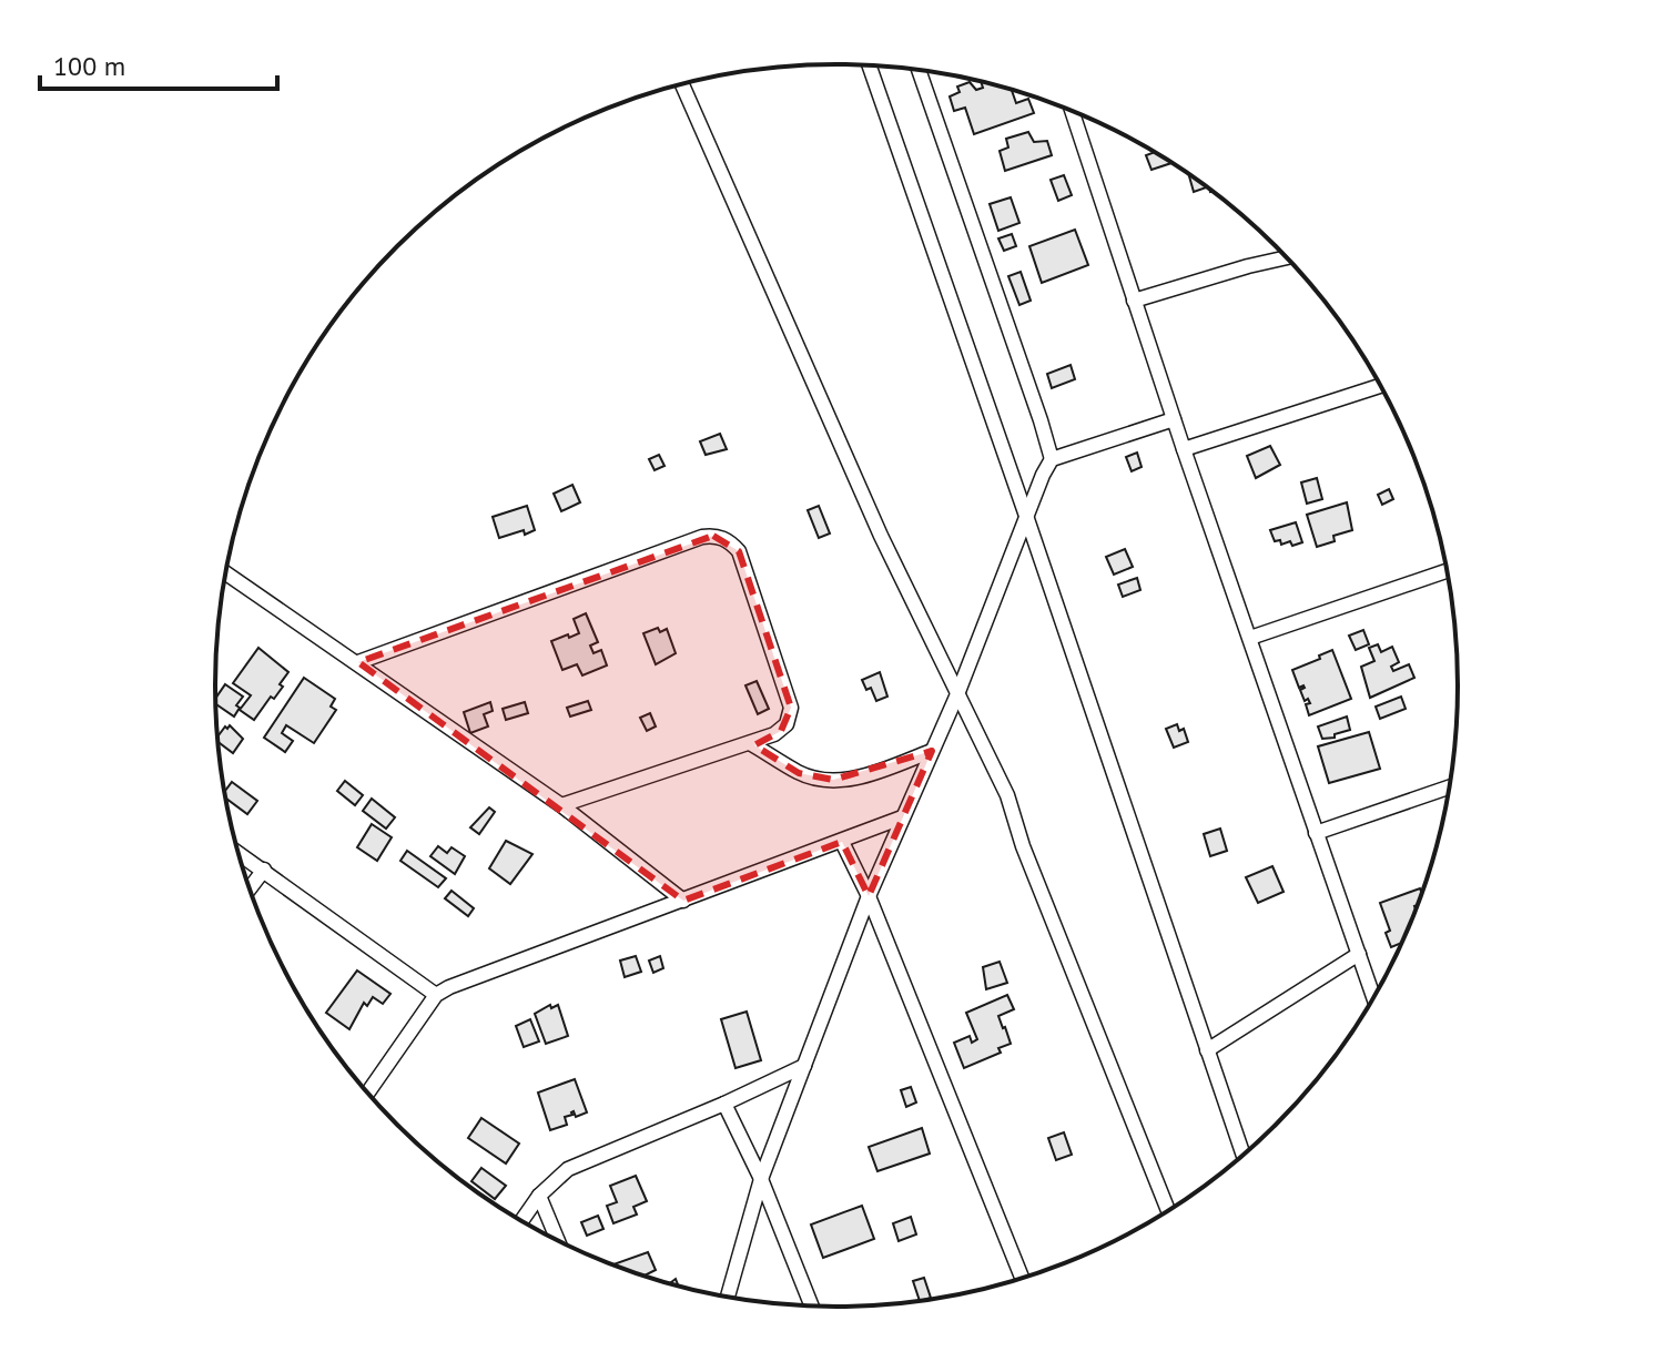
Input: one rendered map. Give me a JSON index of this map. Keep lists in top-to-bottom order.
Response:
{
  "scale_bar": "100 m"
}
